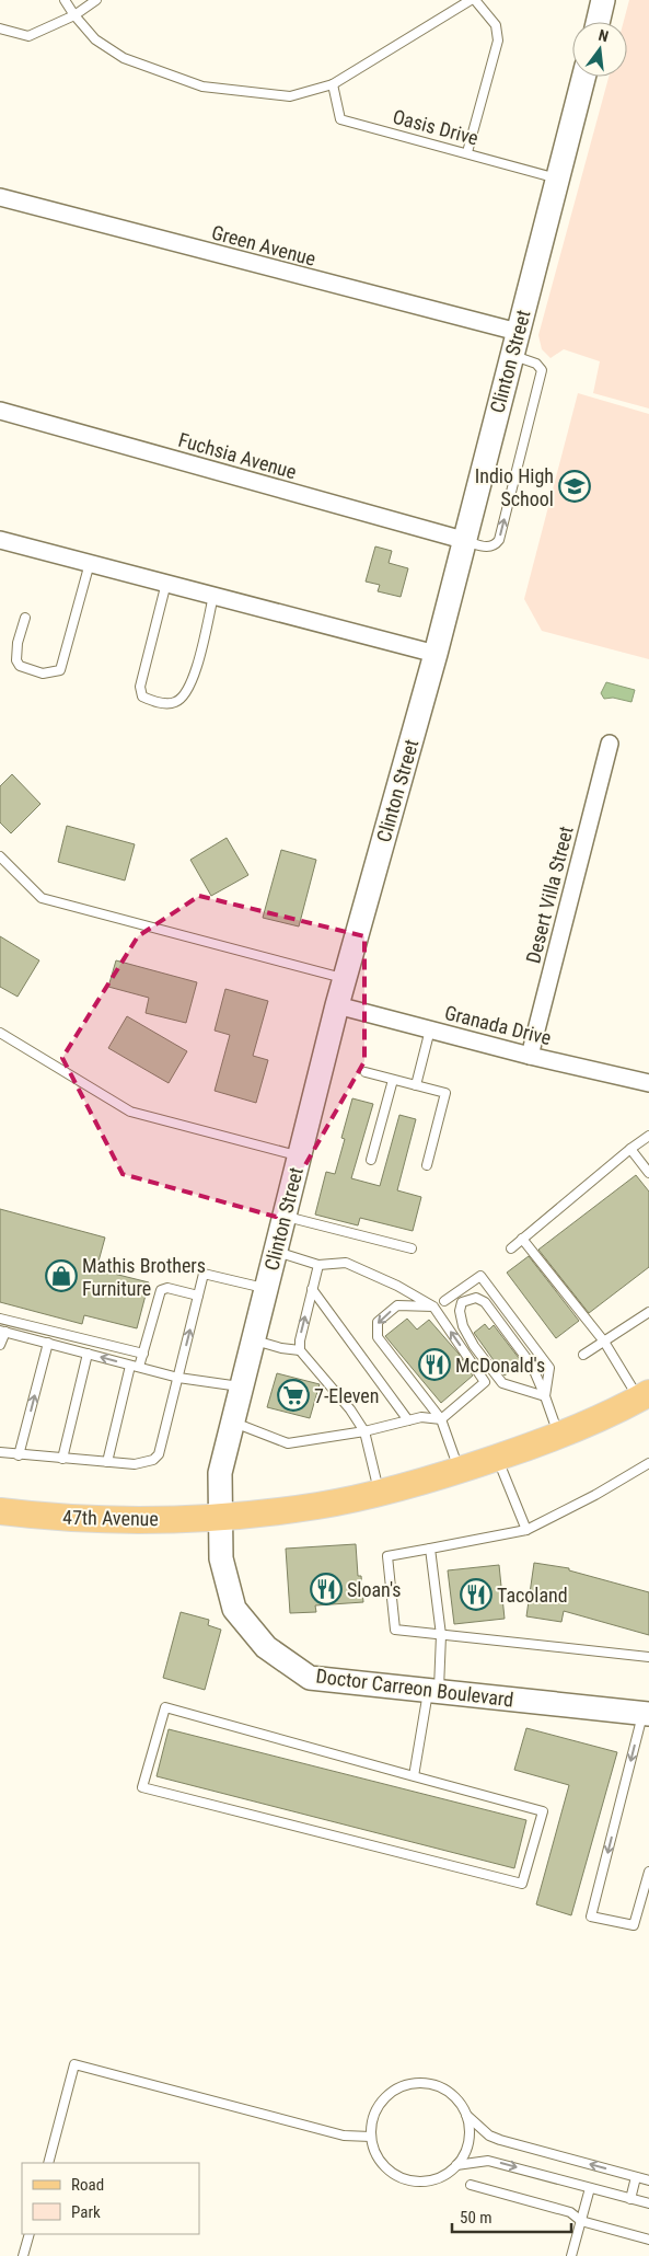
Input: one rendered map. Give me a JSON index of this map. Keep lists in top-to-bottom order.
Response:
{
  "streets": {
    "main road": ["47th Avenue"],
    "street": [
      "Green Avenue",
      "Clinton Street",
      "Fuchsia Avenue",
      "Desert Villa Street",
      "Granada Drive",
      "Doctor Carreon Boulevard"
    ],
    "lane": ["Oasis Drive"]
  },
  "crossings": [
    ["Oasis Drive", "Clinton Street"],
    ["Green Avenue", "Clinton Street"],
    ["Clinton Street", "Fuchsia Avenue"],
    ["Clinton Street", "Granada Drive"],
    ["Clinton Street", "47th Avenue"],
    ["Clinton Street", "Doctor Carreon Boulevard"],
    ["Desert Villa Street", "Granada Drive"],
    ["47th Avenue", "Doctor Carreon Boulevard"]
  ],
  "places": {
    "school or university": ["Indio High School"],
    "shop": ["Mathis Brothers Furniture"],
    "restaurant": ["McDonald's", "Sloan's", "Tacoland"],
    "supermarket": ["7-Eleven"]
  },
  "legend": ["Road", "Park"],
  "scale_bar": "50 m",
  "north": "top"
}
